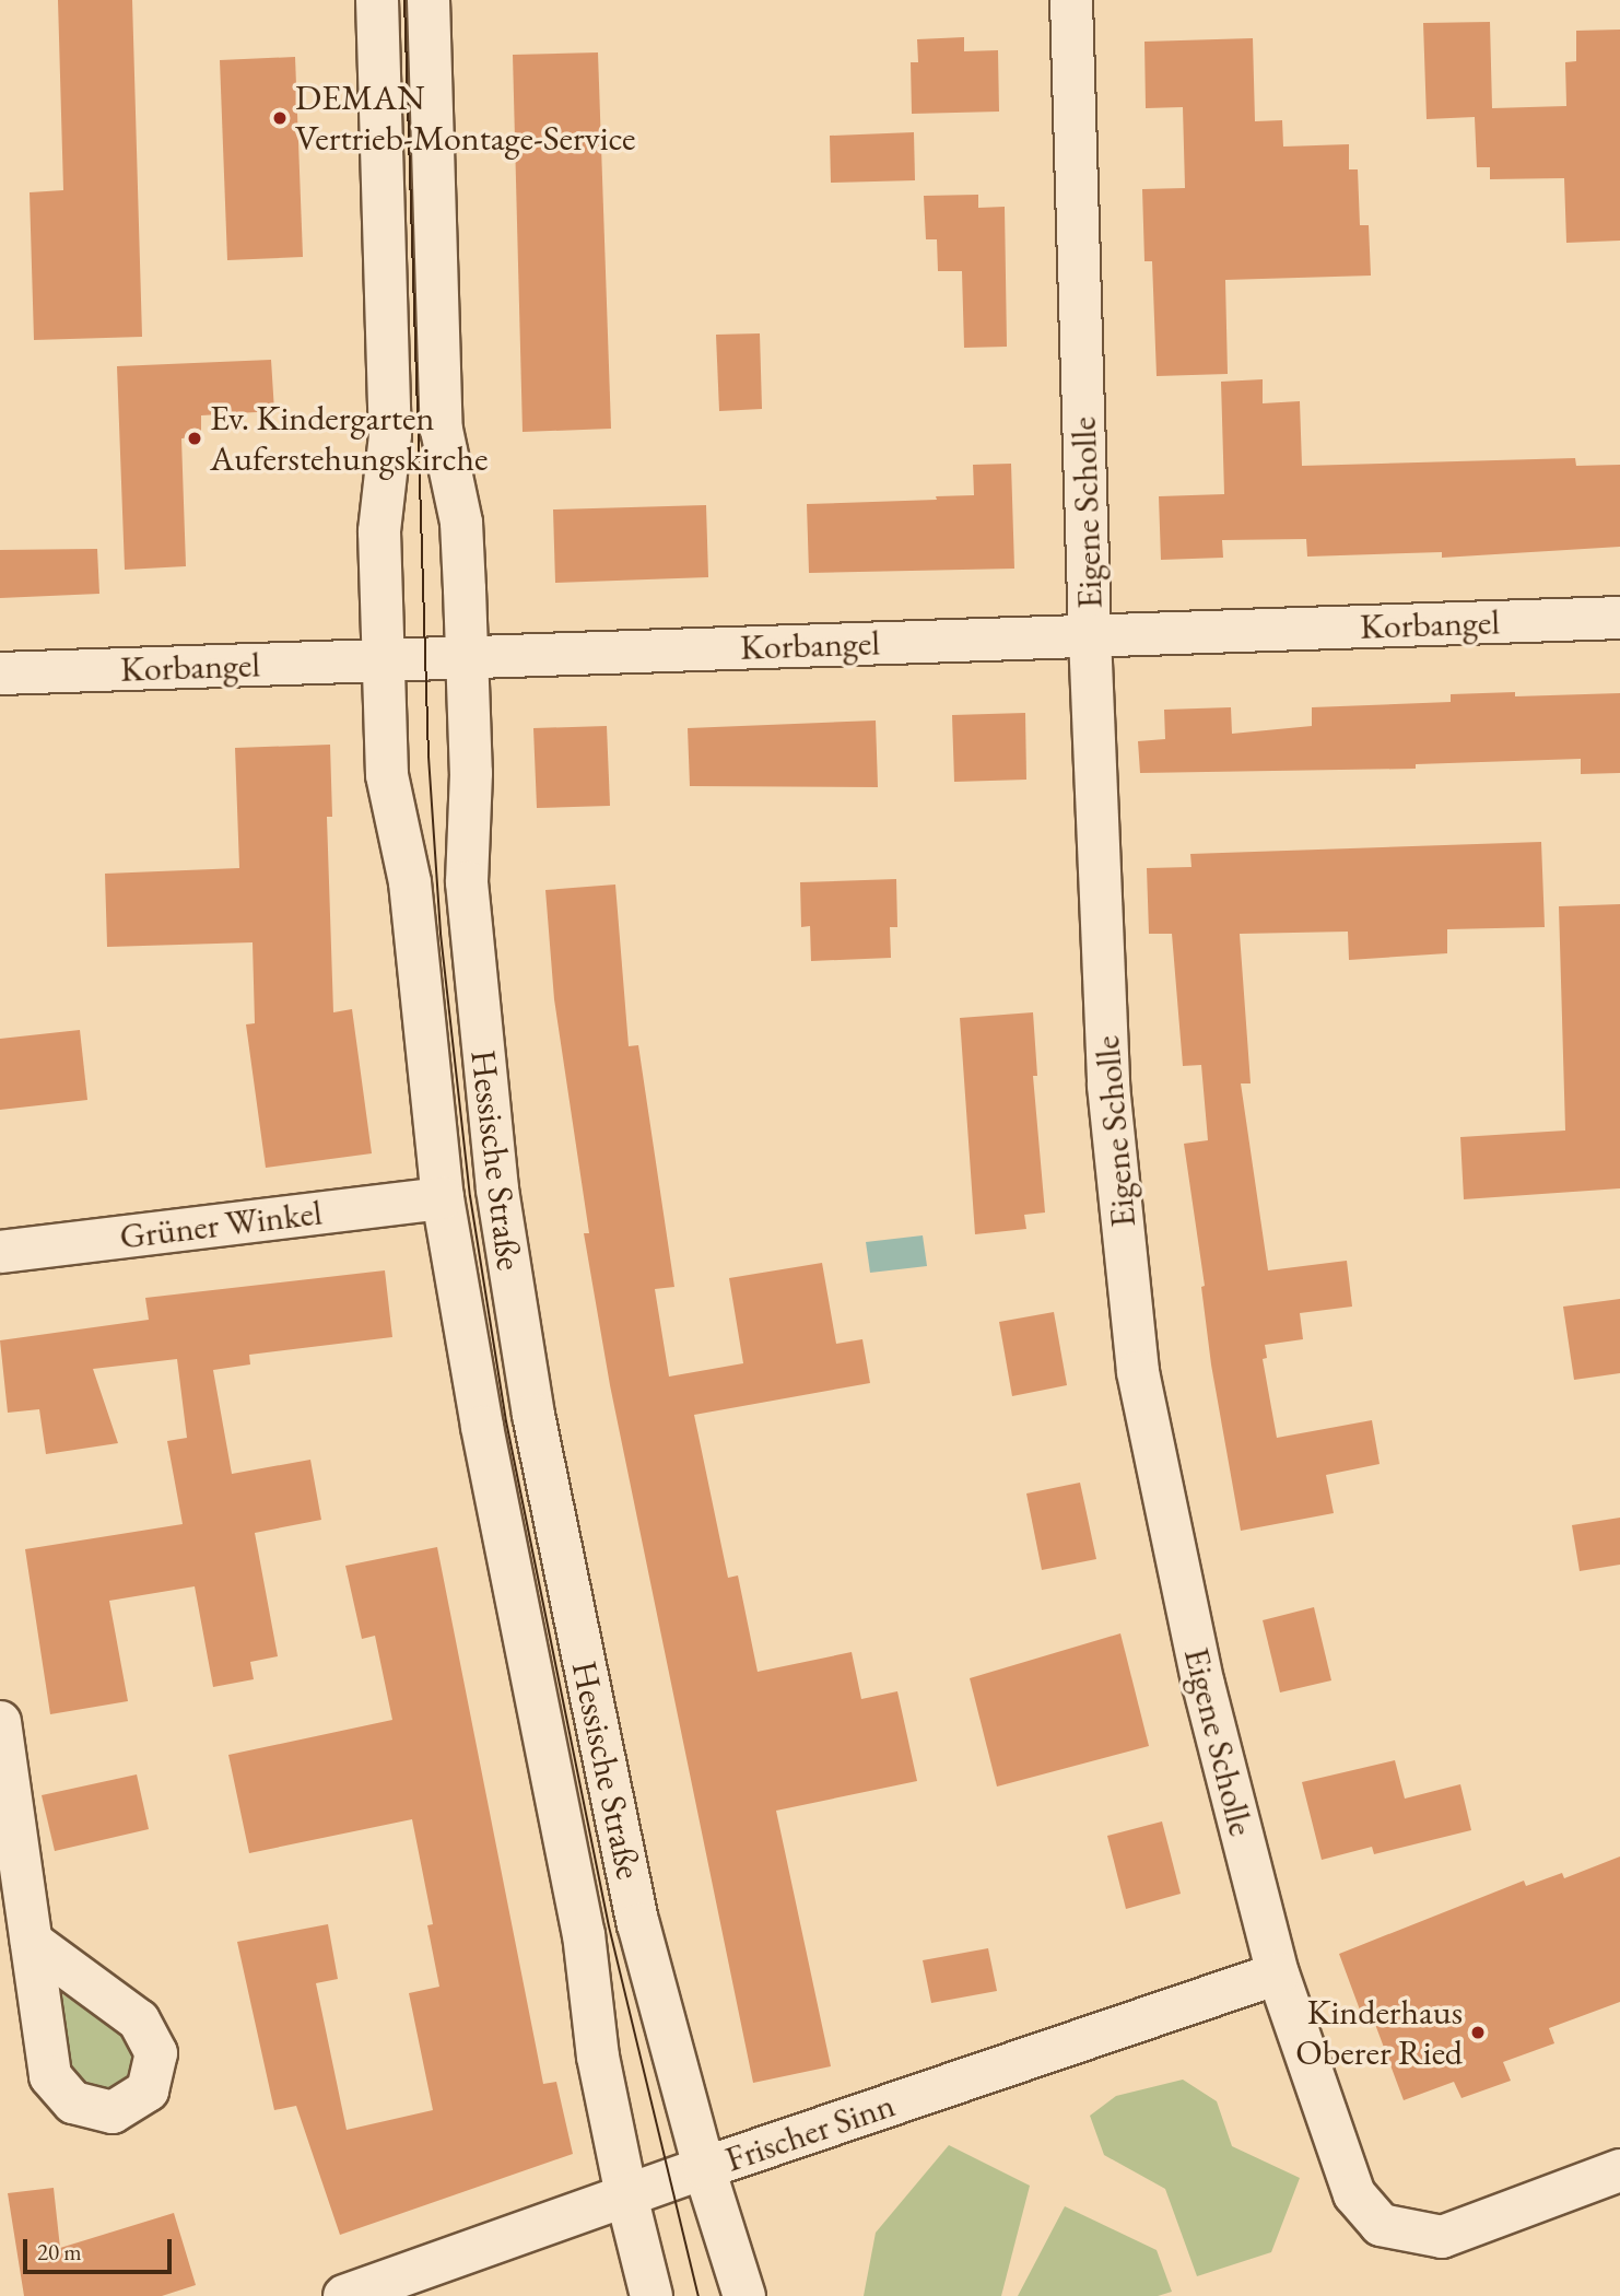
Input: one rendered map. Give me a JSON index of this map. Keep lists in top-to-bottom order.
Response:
{
  "streets": {
    "street": [
      "Eigene Scholle",
      "Korbangel",
      "Hessische Straße",
      "Grüner Winkel",
      "Frischer Sinn"
    ]
  },
  "crossings": [
    ["Eigene Scholle", "Korbangel"],
    ["Eigene Scholle", "Frischer Sinn"],
    ["Korbangel", "Hessische Straße"],
    ["Hessische Straße", "Grüner Winkel"],
    ["Hessische Straße", "Frischer Sinn"]
  ],
  "places": ["DEMAN Vertrieb-Montage-Service", "Ev. Kindergarten Auferstehungskirche", "Kinderhaus Oberer Ried"],
  "scale_bar": "20 m"
}
